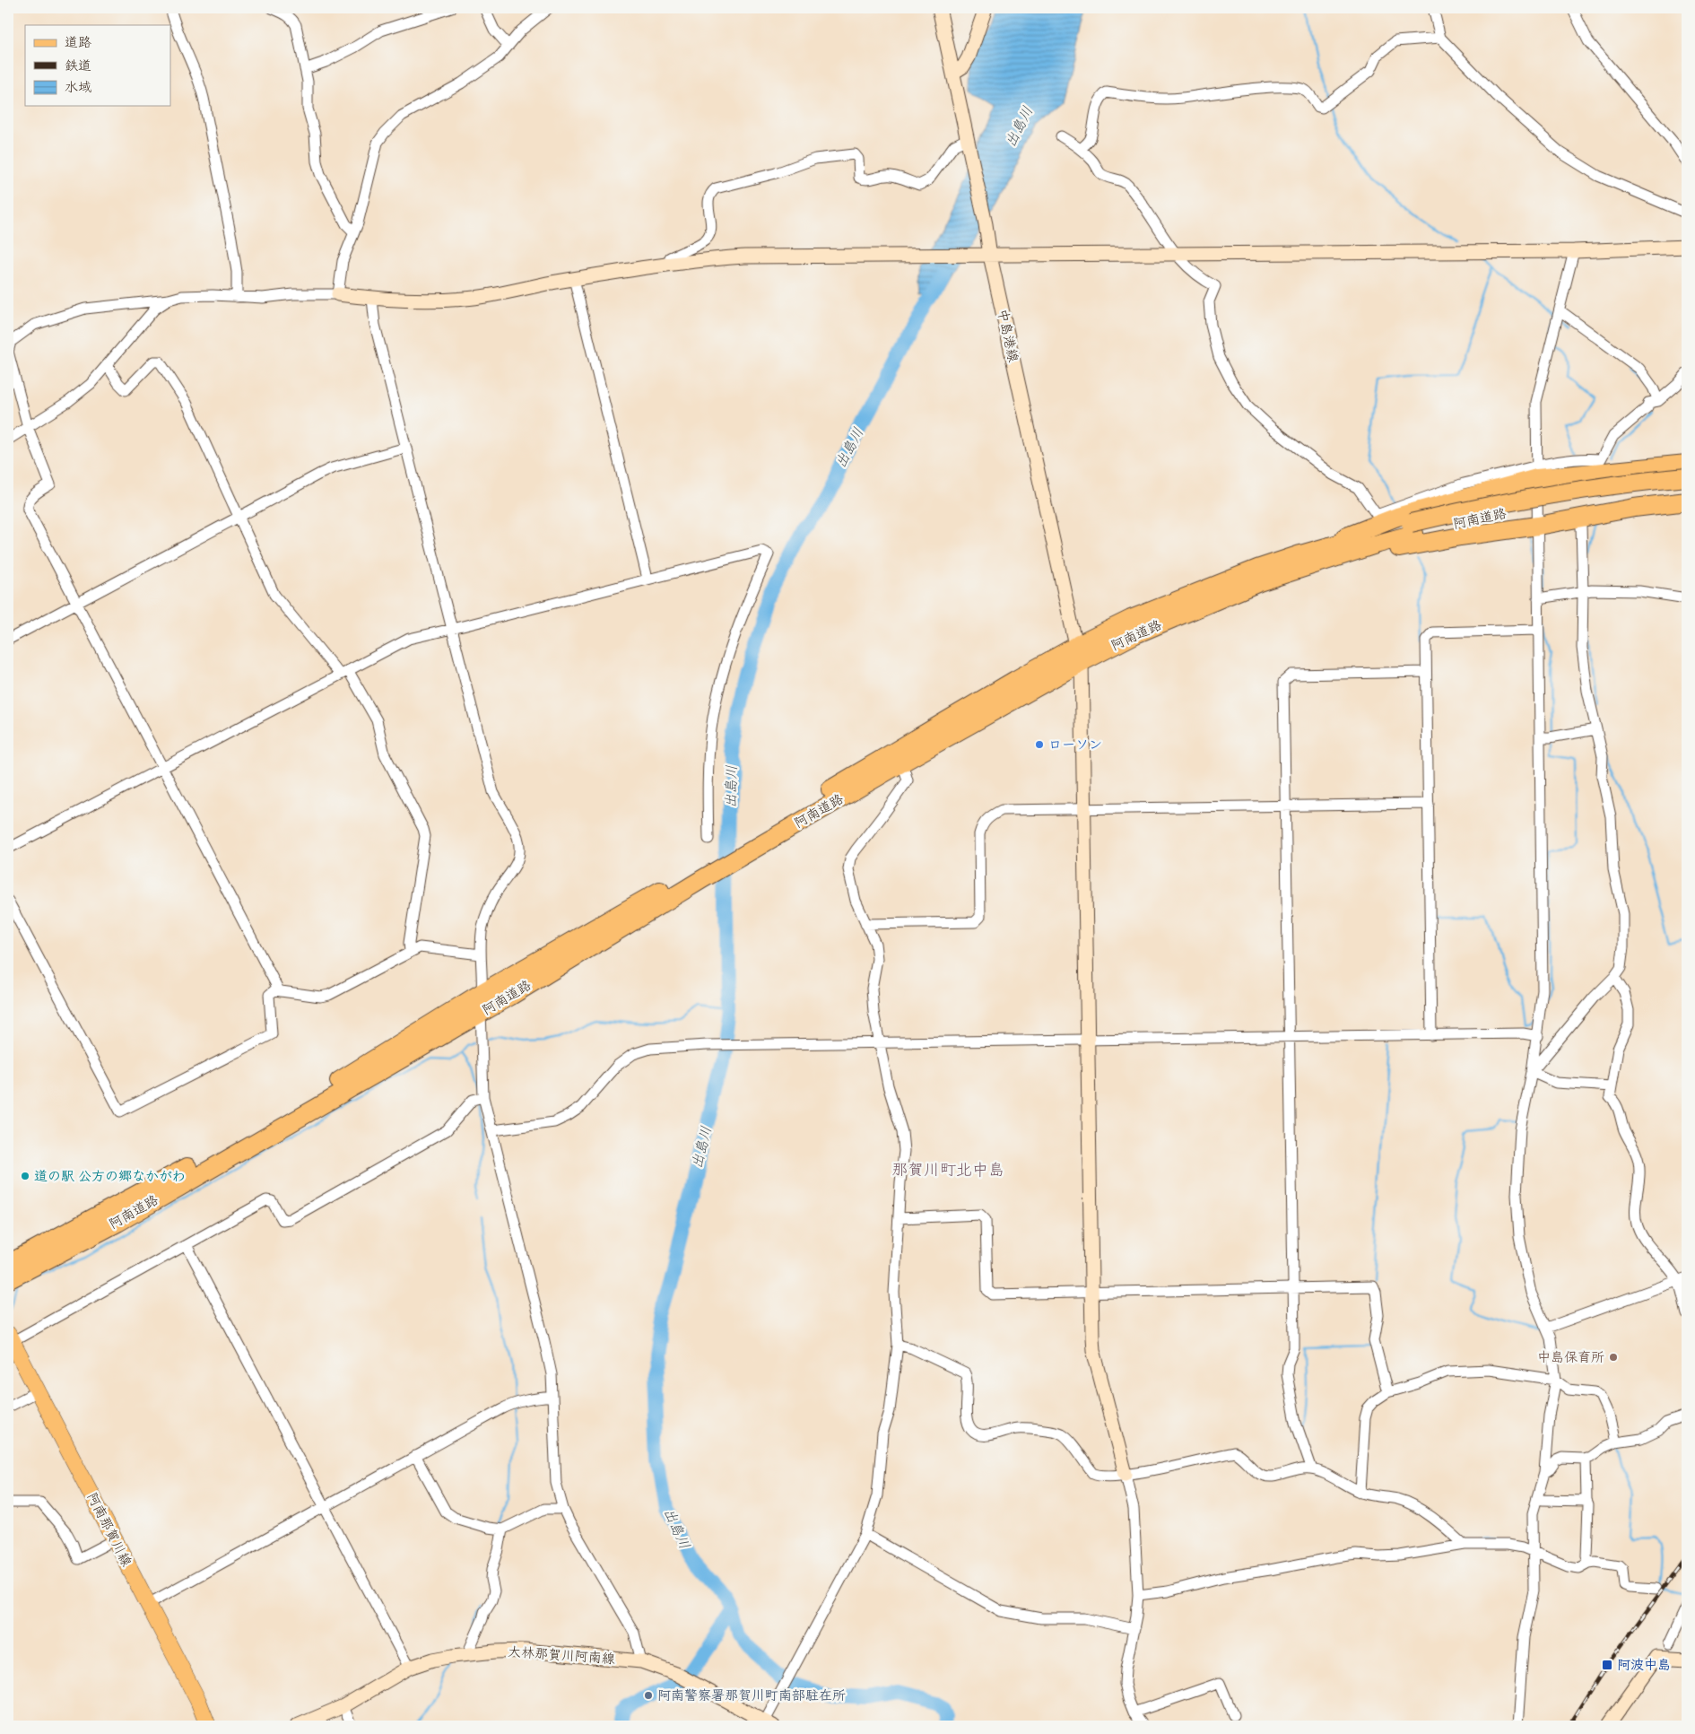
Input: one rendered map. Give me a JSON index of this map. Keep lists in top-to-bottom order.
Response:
{
  "streets": {
    "highway": ["阿南道路"],
    "main road": ["阿南那賀川線"],
    "street": ["中島港線", "大林那賀川阿南線"]
  },
  "crossings": [
    ["中島港線", "阿南道路"]
  ],
  "districts": ["那賀川町北中島"],
  "water": ["出島川"],
  "places": {
    "other": [
      "ローソン",
      "道の駅 公方の郷なかがわ",
      "中島保育所",
      "阿南警察署那賀川町南部駐在所"
    ],
    "transit": ["阿波中島"]
  },
  "legend": ["道路", "鉄道", "水域"]
}
